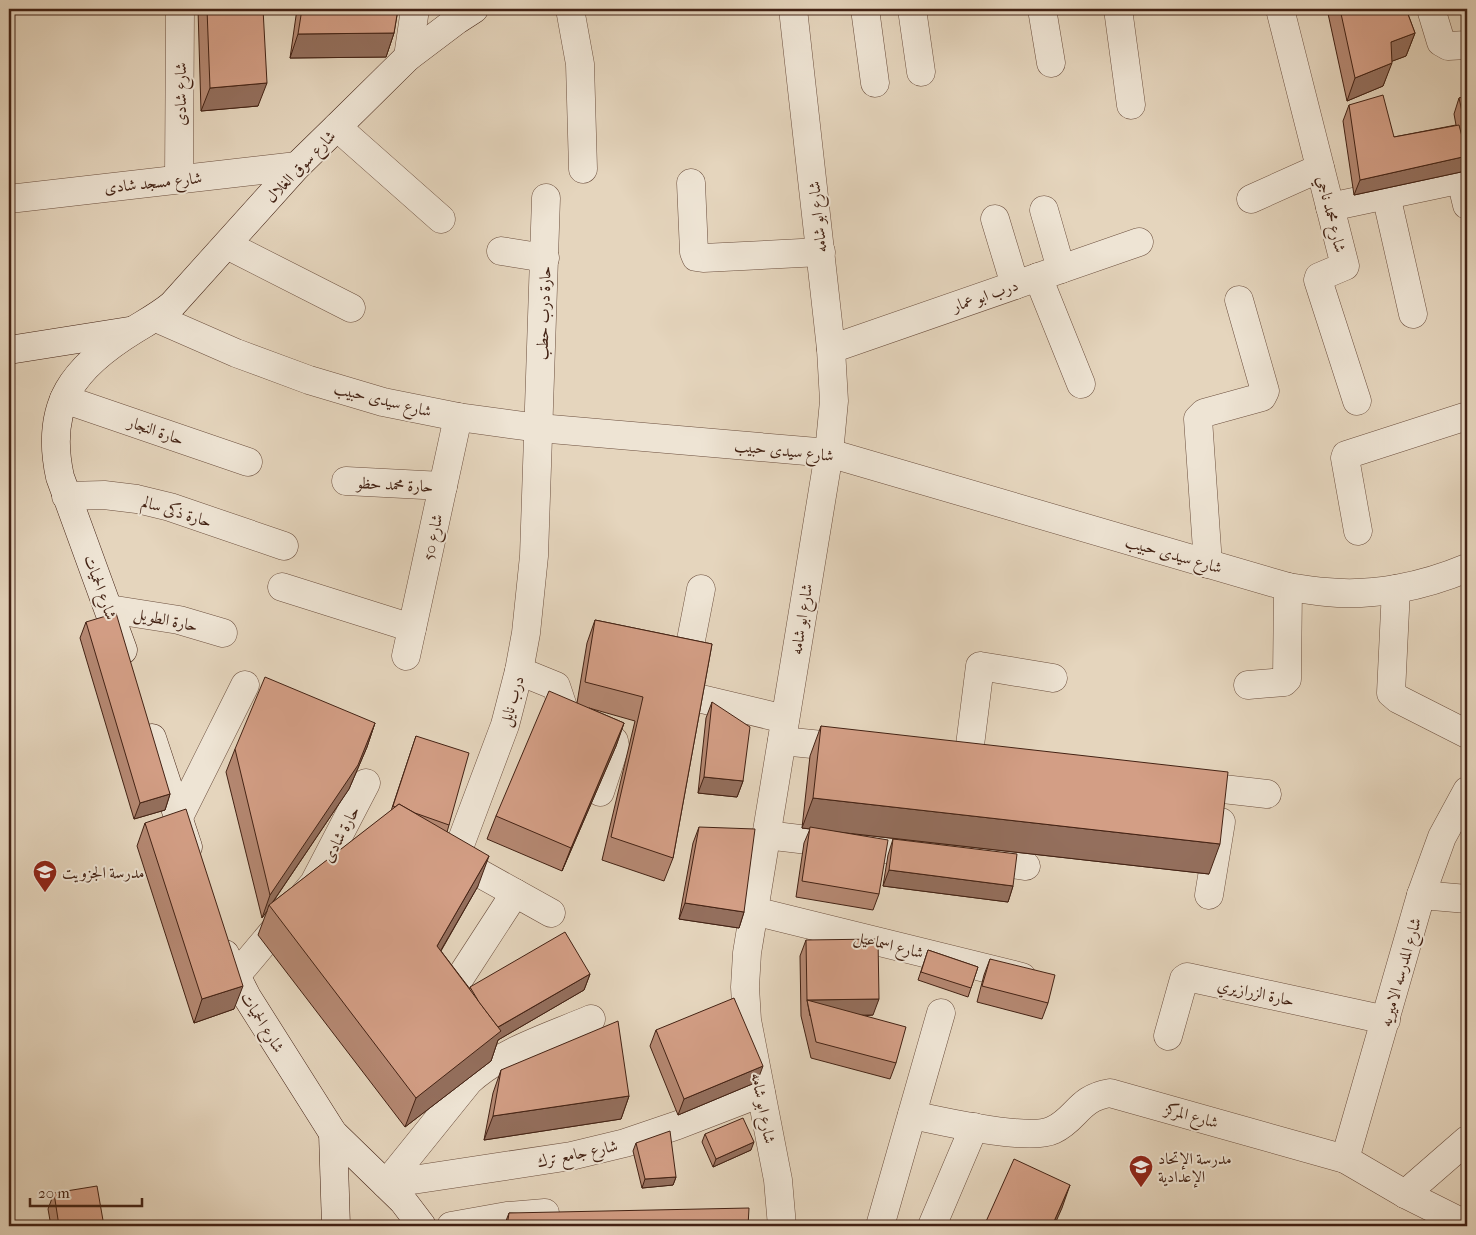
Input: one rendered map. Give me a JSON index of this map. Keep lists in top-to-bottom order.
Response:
{
  "streets": {
    "street": [
      "شارع شادى",
      "شارع سوق الغلال",
      "شارع مسجد شادى",
      "شارع محمد ناجي",
      "شارع ابو شامه",
      "درب ابو عمار",
      "حارة درب حطب",
      "شارع سيدى حبيب",
      "حارة النجار",
      "حارة محمد حظو",
      "حارة ذكى سالم",
      "شارع 50",
      "شارع الحميات",
      "حارة الطويل",
      "درب نايل",
      "حارة شادى",
      "شارع اسماعيل",
      "شارع المدرسه الاميريه",
      "حارة الزرازيري",
      "شارع المركز",
      "شارع جامع ترك"
    ]
  },
  "crossings": [
    ["شارع شادى", "شارع مسجد شادى"],
    ["شارع سوق الغلال", "شارع مسجد شادى"],
    ["شارع سوق الغلال", "شارع سيدى حبيب"],
    ["شارع سوق الغلال", "شارع الحميات"],
    ["شارع ابو شامه", "درب ابو عمار"],
    ["شارع ابو شامه", "شارع سيدى حبيب"],
    ["شارع ابو شامه", "شارع اسماعيل"],
    ["شارع ابو شامه", "شارع جامع ترك"],
    ["حارة درب حطب", "شارع سيدى حبيب"],
    ["حارة درب حطب", "درب نايل"],
    ["شارع سيدى حبيب", "شارع 50"],
    ["شارع سيدى حبيب", "شارع الحميات"],
    ["شارع سيدى حبيب", "درب نايل"],
    ["حارة النجار", "شارع الحميات"],
    ["حارة محمد حظو", "شارع 50"],
    ["حارة ذكى سالم", "شارع الحميات"],
    ["شارع الحميات", "حارة الطويل"],
    ["شارع الحميات", "حارة شادى"],
    ["شارع الحميات", "شارع جامع ترك"],
    ["شارع المدرسه الاميريه", "حارة الزرازيري"],
    ["شارع المدرسه الاميريه", "شارع المركز"]
  ],
  "places": {
    "school or university": ["مدرسة الجزويت", "مدرسة الإتحاد الإعدادية"]
  },
  "scale_bar": "20 m"
}
